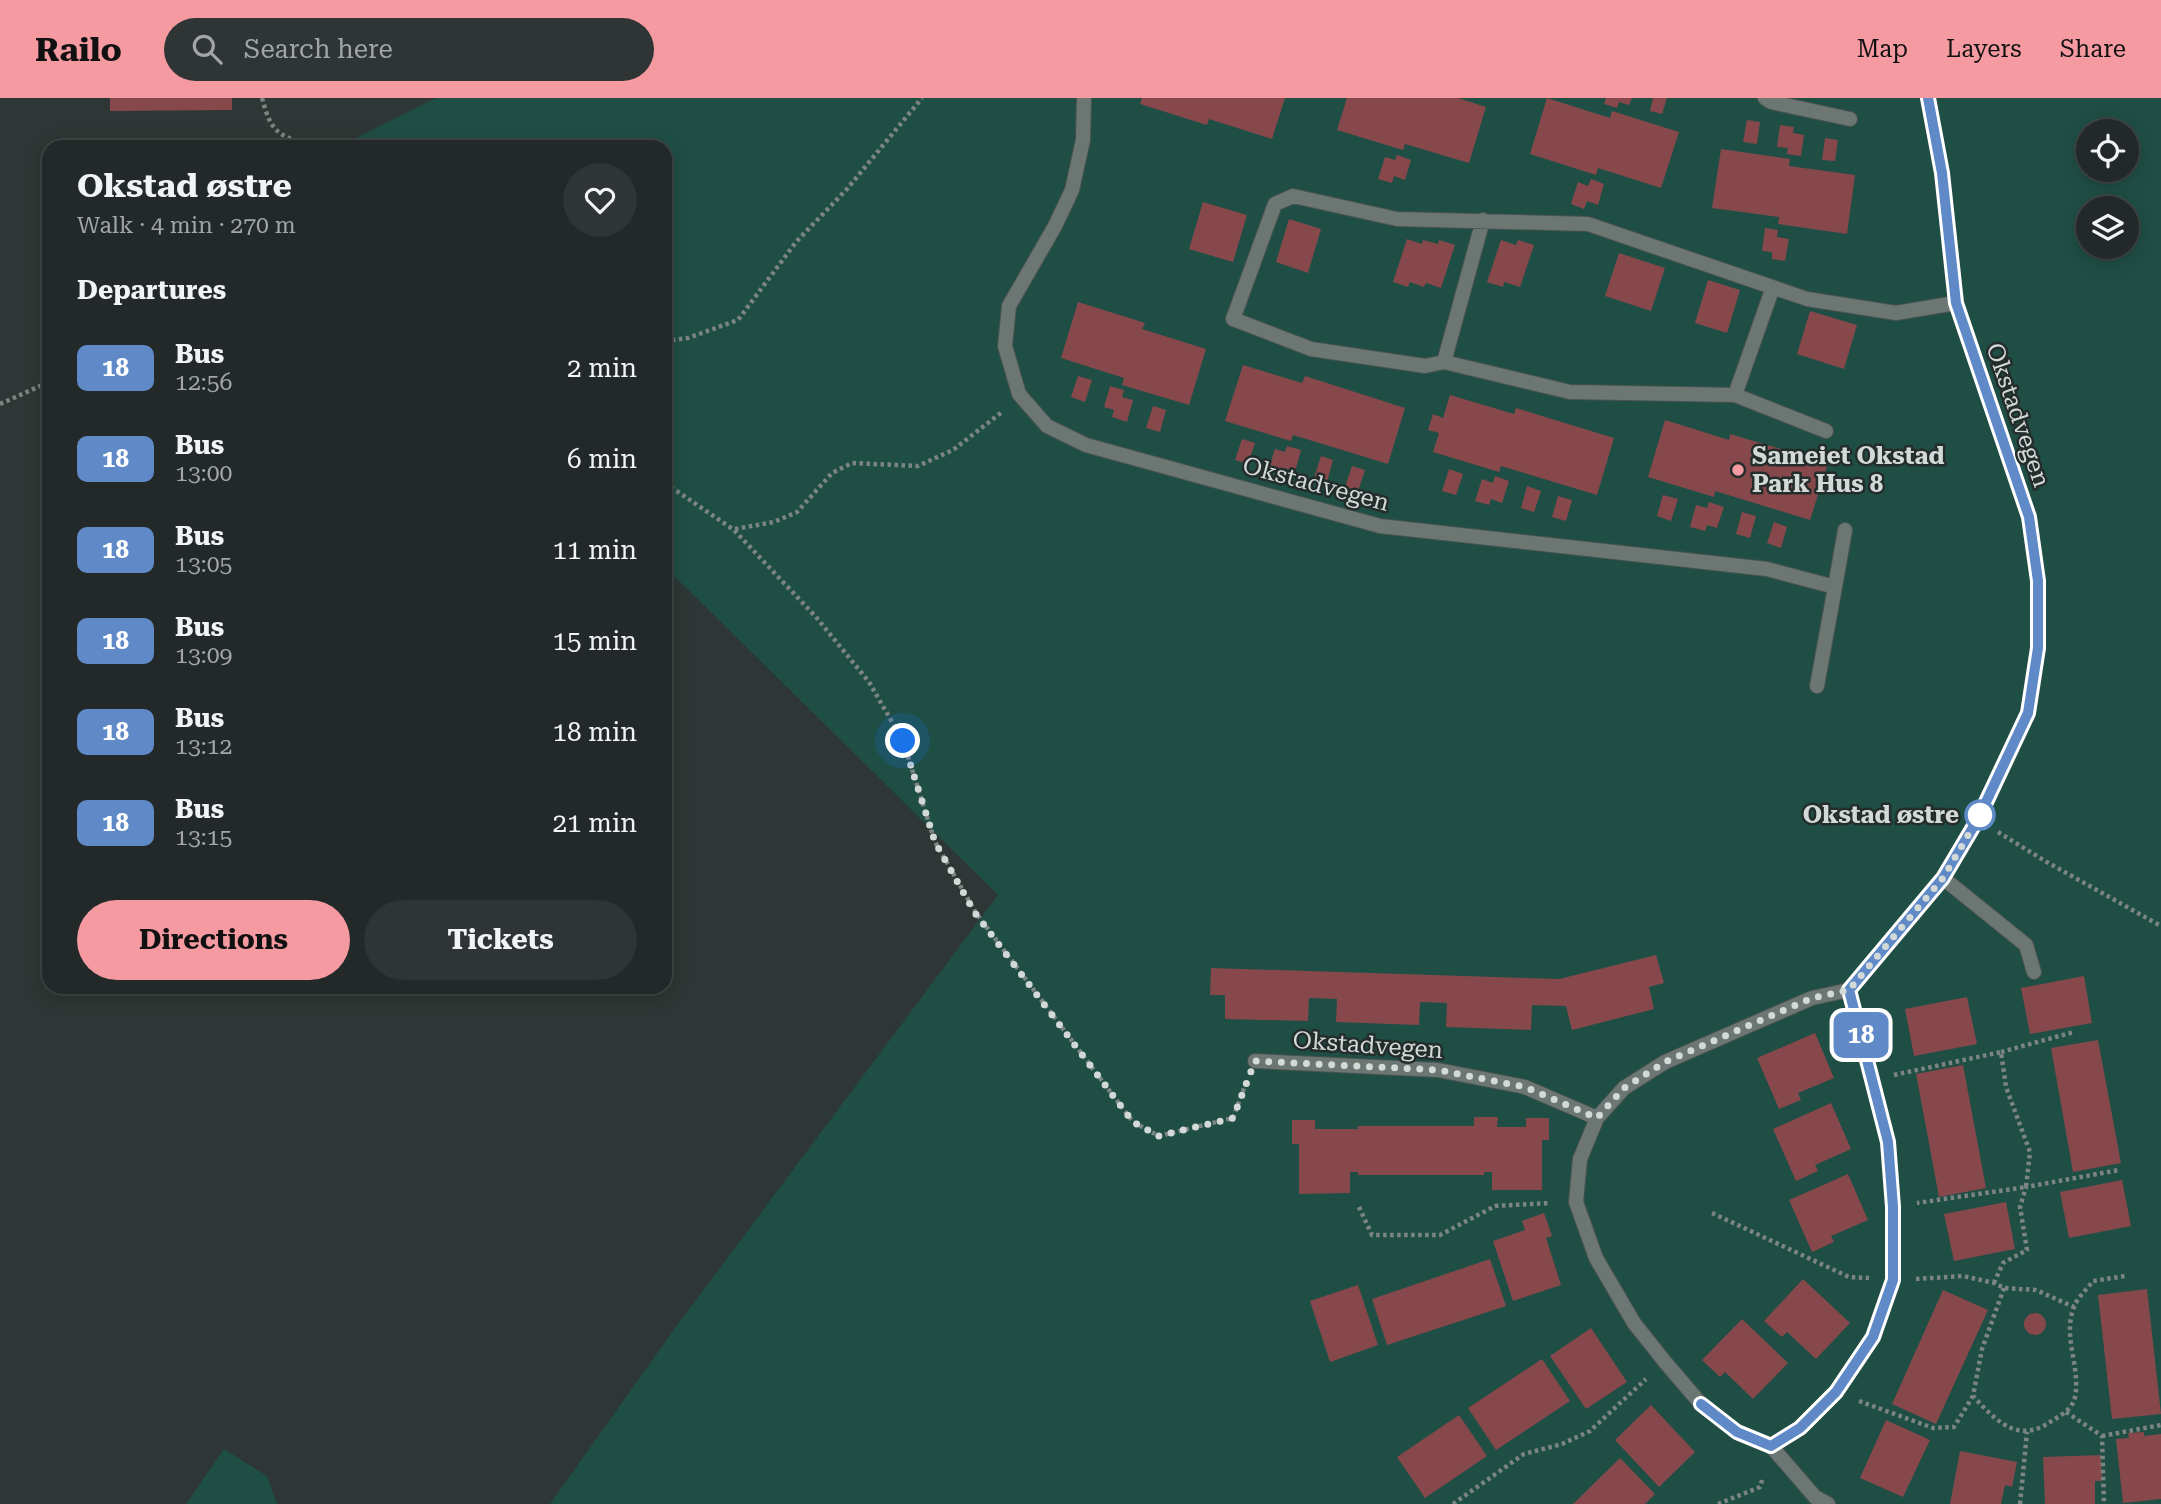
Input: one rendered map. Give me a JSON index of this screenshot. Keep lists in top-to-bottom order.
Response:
{
  "streets": {
    "street": ["Okstadvegen"]
  },
  "places": ["Sameiet Okstad Park Hus 8", "Okstad østre"],
  "lines": ["bus line 18"],
  "page": {
    "header": "Railo",
    "search": "Search here",
    "nav": ["Map", "Layers", "Share"],
    "on_map": "18",
    "heading": [
      ["Okstad østre", "Walk · 4 min · 270 m"],
      "Departures"
    ],
    "list": [
      {
        "mark": "18",
        "name": "Bus",
        "note": "12:56",
        "value": "2 min"
      },
      {
        "mark": "18",
        "name": "Bus",
        "note": "13:00",
        "value": "6 min"
      },
      {
        "mark": "18",
        "name": "Bus",
        "note": "13:05",
        "value": "11 min"
      },
      {
        "mark": "18",
        "name": "Bus",
        "note": "13:09",
        "value": "15 min"
      },
      {
        "mark": "18",
        "name": "Bus",
        "note": "13:12",
        "value": "18 min"
      },
      {
        "mark": "18",
        "name": "Bus",
        "note": "13:15",
        "value": "21 min"
      }
    ],
    "buttons": ["Directions", "Tickets"]
  }
}
